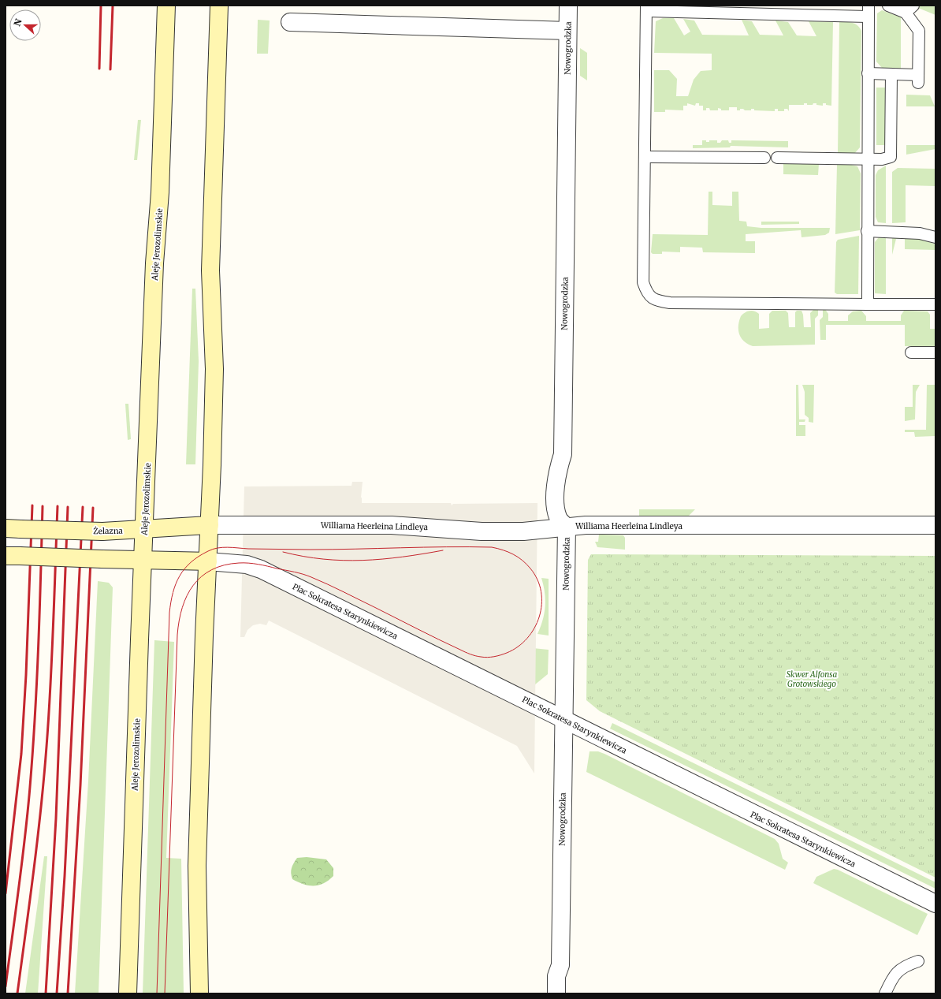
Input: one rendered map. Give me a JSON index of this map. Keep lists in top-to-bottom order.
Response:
{
  "streets": {
    "main road": ["Aleje Jerozolimskie", "Żelazna"],
    "street": ["Nowogrodzka", "Williama Heerleina Lindleya", "Plac Sokratesa Starynkiewicza"]
  },
  "crossings": [
    ["Nowogrodzka", "Williama Heerleina Lindleya"],
    ["Nowogrodzka", "Plac Sokratesa Starynkiewicza"],
    ["Aleje Jerozolimskie", "Żelazna"],
    ["Williama Heerleina Lindleya", "Żelazna"]
  ],
  "parks": ["Skwer Alfonsa Grotowskiego"],
  "north": "left"
}
